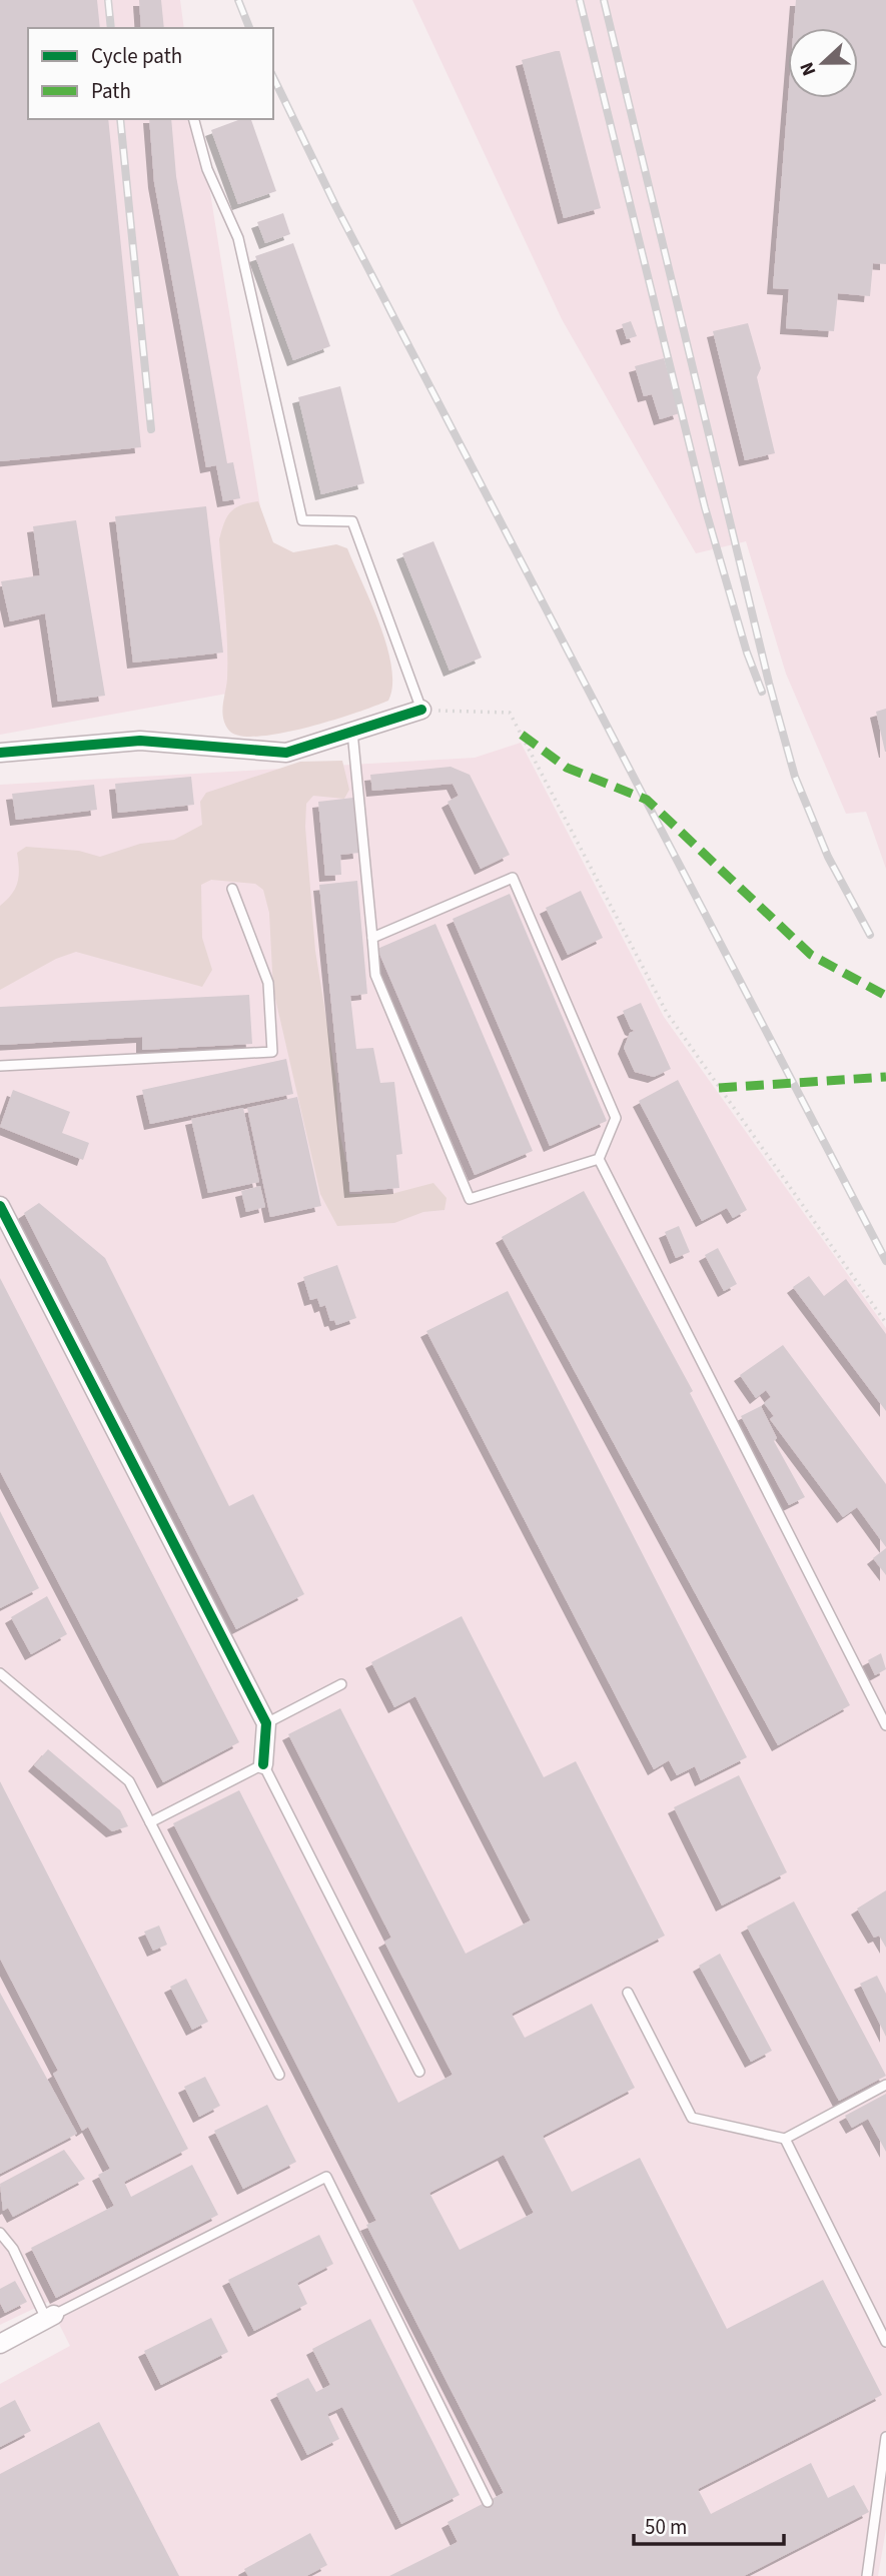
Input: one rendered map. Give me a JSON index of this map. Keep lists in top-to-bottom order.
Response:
{
  "legend": ["Cycle path", "Path"],
  "scale_bar": "50 m",
  "north": "left"
}
